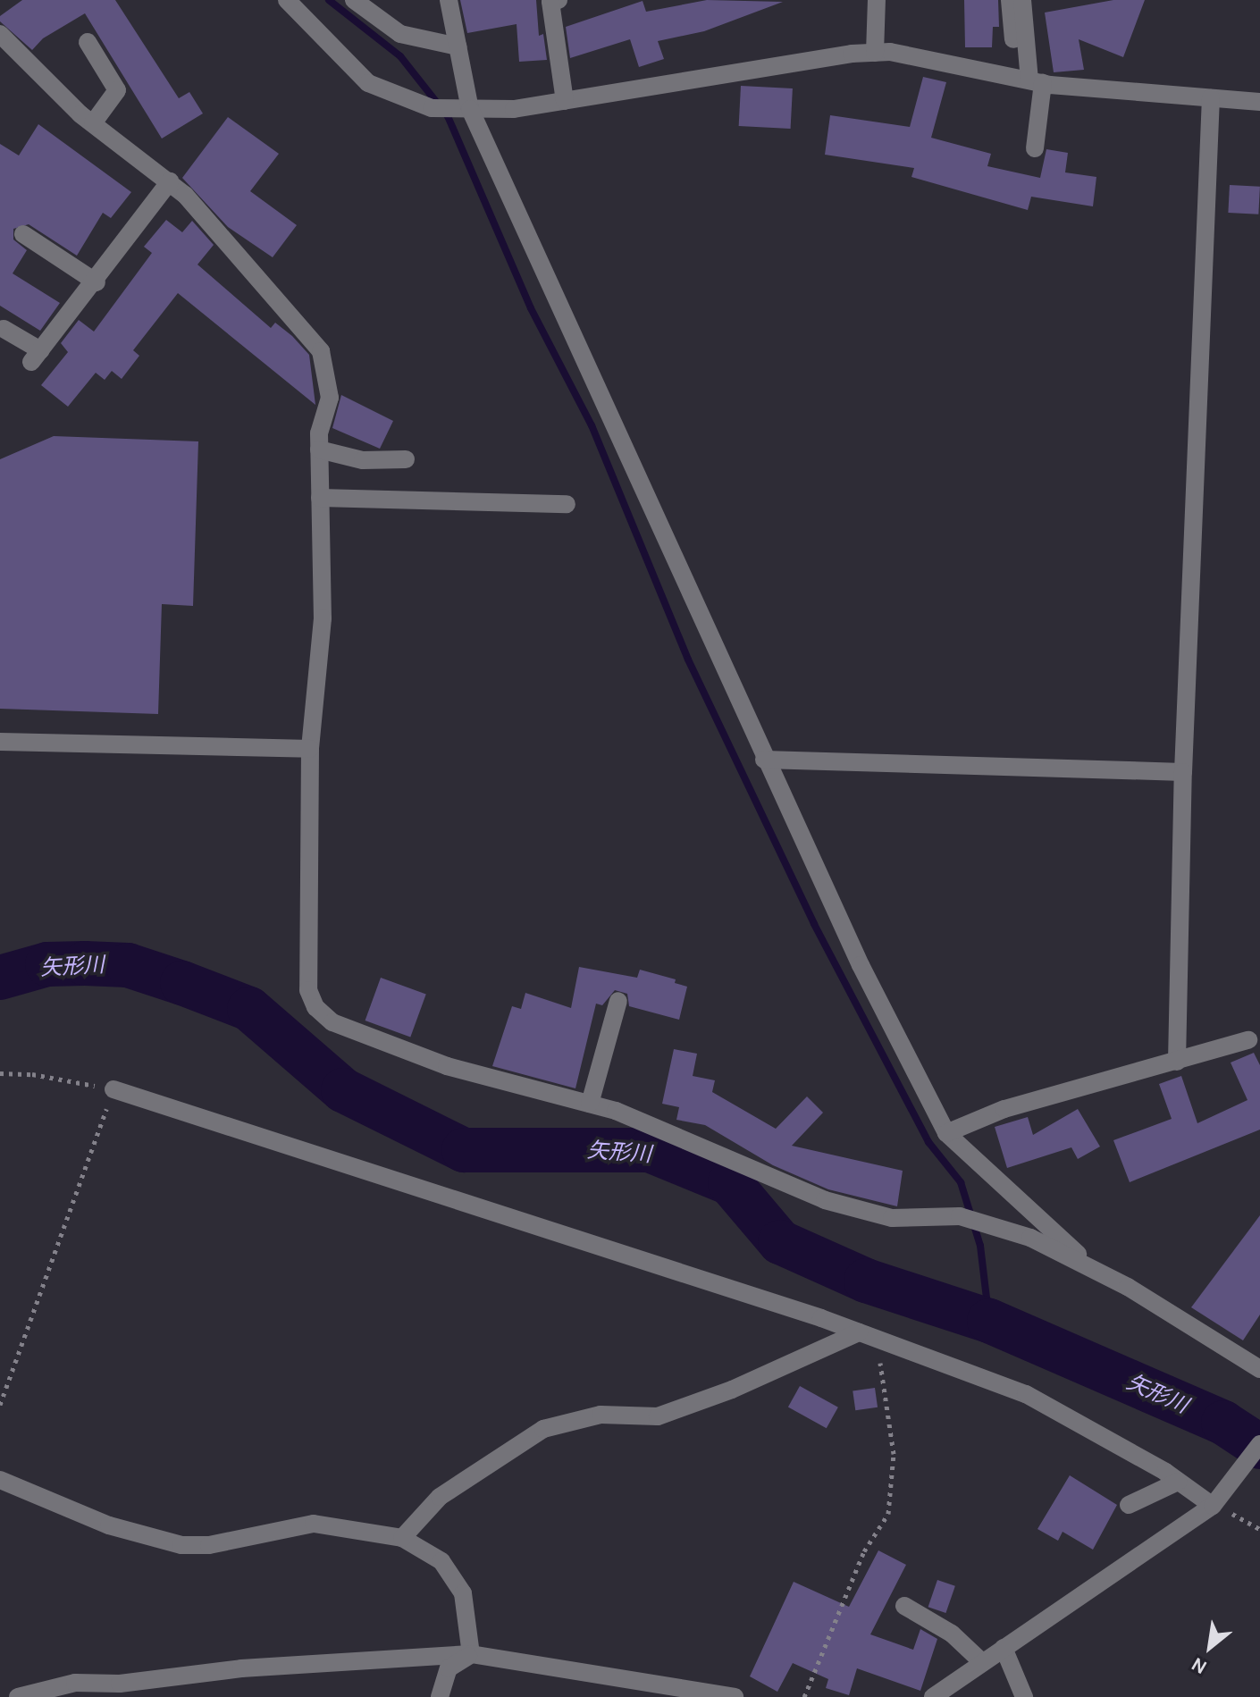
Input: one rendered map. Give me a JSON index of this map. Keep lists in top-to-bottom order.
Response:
{
  "water": ["矢形川"],
  "north": "bottom left"
}
